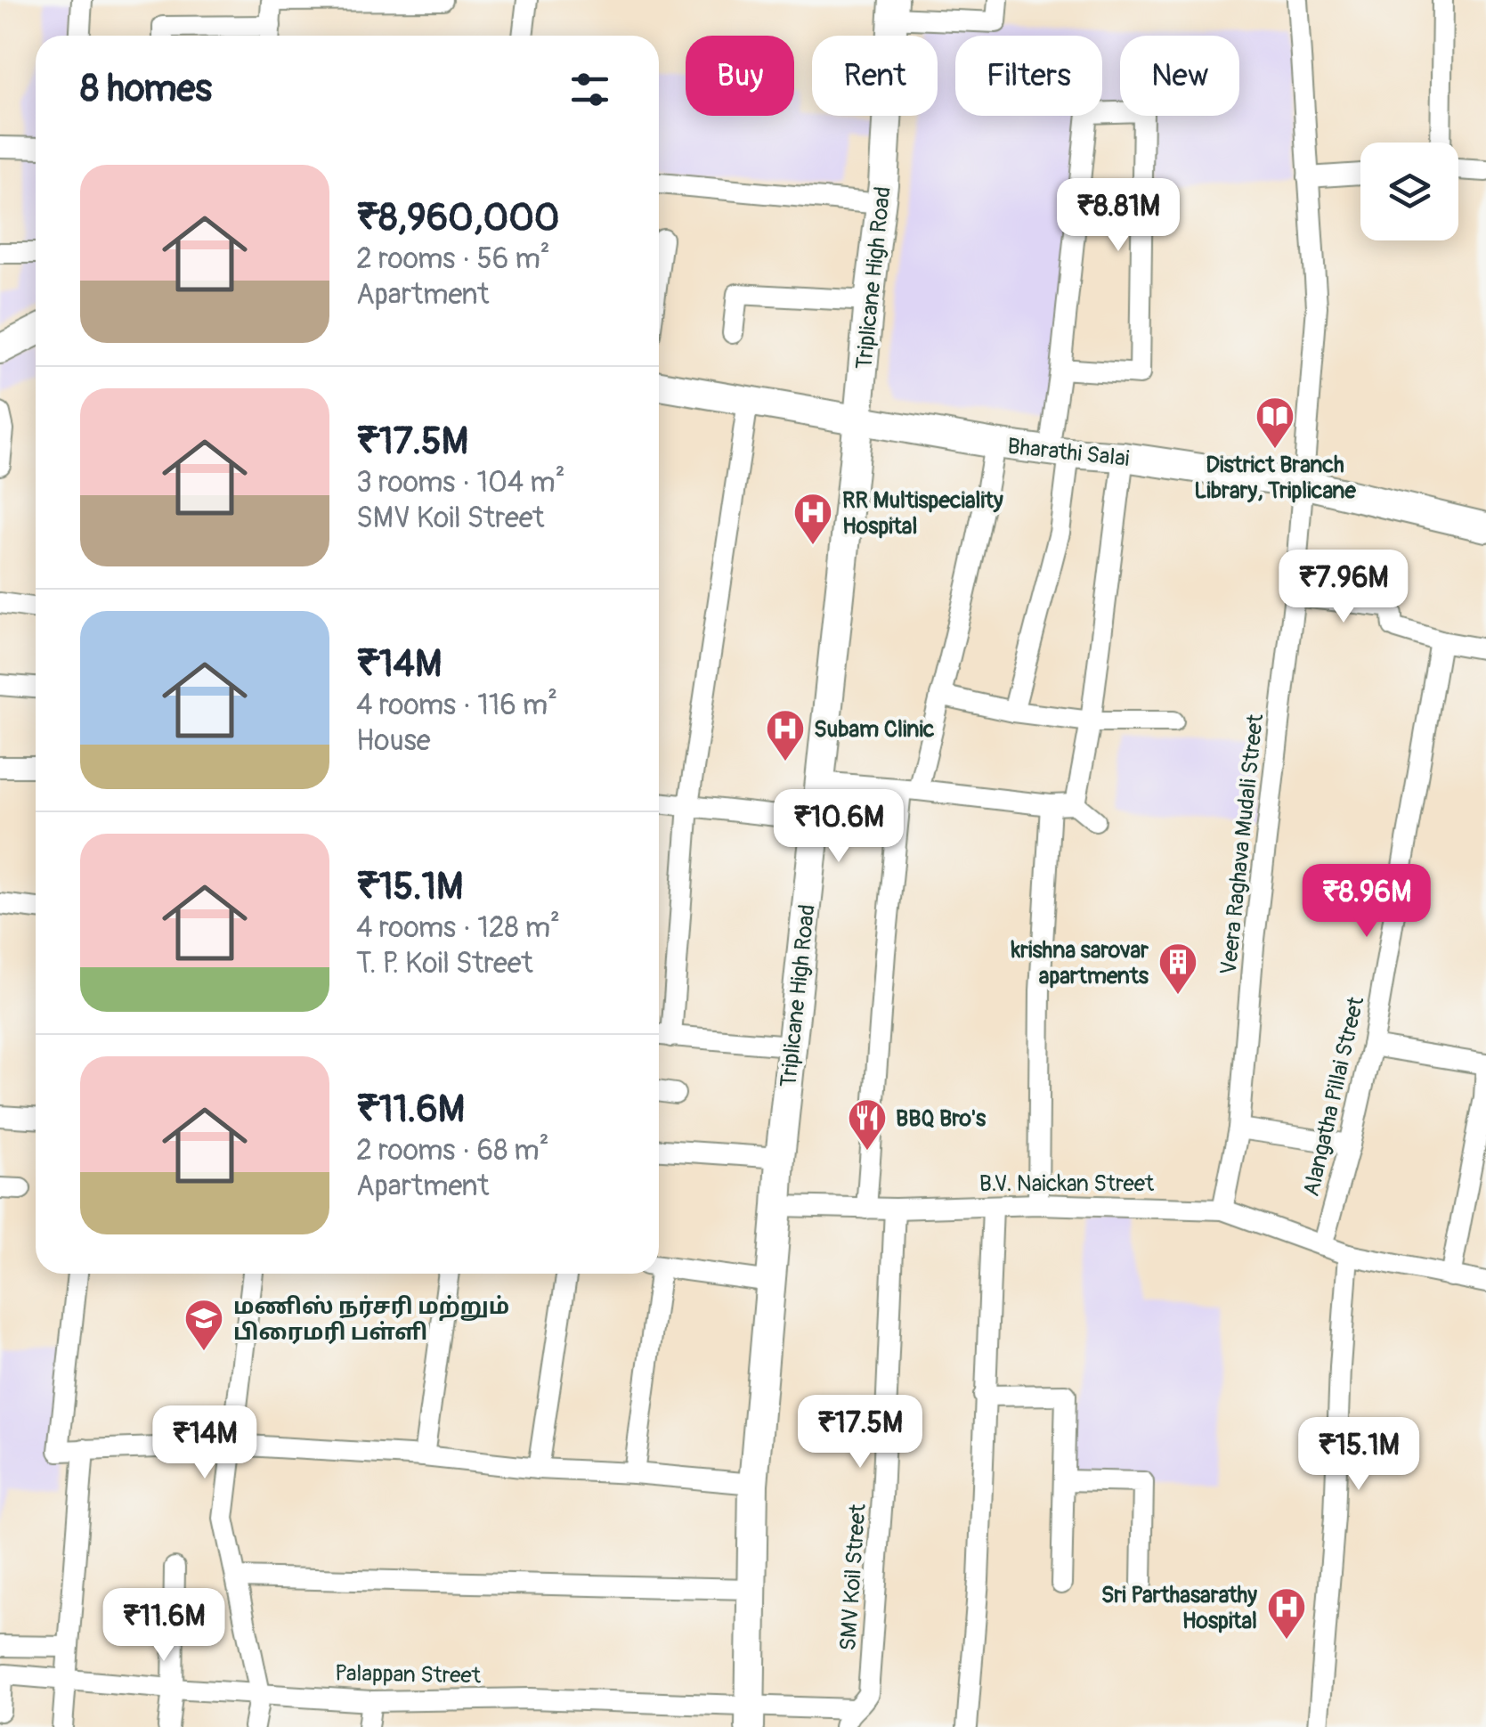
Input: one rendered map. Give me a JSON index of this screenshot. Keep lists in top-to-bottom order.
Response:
{
  "streets": {
    "main road": ["Triplicane High Road", "Bharathi Salai"],
    "street": [
      "Veera Raghava Mudali Street",
      "Alangatha Pillai Street",
      "B.V. Naickan Street",
      "SMV Koil Street",
      "Palappan Street"
    ]
  },
  "crossings": [
    ["Triplicane High Road", "Bharathi Salai"],
    ["Triplicane High Road", "B.V. Naickan Street"],
    ["Triplicane High Road", "Palappan Street"],
    ["Bharathi Salai", "Veera Raghava Mudali Street"],
    ["Veera Raghava Mudali Street", "B.V. Naickan Street"],
    ["Alangatha Pillai Street", "B.V. Naickan Street"],
    ["B.V. Naickan Street", "SMV Koil Street"],
    ["SMV Koil Street", "Palappan Street"]
  ],
  "places": {
    "library": ["District Branch Library, Triplicane"],
    "hospital": ["RR Multispeciality Hospital", "Subam Clinic", "Sri Parthasarathy Hospital"],
    "building": ["krishna sarovar apartments"],
    "restaurant": ["BBQ Bro's"],
    "school or university": ["மணிஸ் நர்சரி மற்றும் பிரைமரி பள்ளி"]
  },
  "page": {
    "chip": [
      "Buy",
      "Rent",
      "Filters",
      "New"
    ],
    "heading": "8 homes",
    "list": [
      {
        "name": "₹8,960,000",
        "note": "2 rooms · 56 m² · Apartment"
      },
      {
        "name": "₹17.5M",
        "note": "3 rooms · 104 m² · SMV Koil Street"
      },
      {
        "name": "₹14M",
        "note": "4 rooms · 116 m² · House"
      },
      {
        "name": "₹15.1M",
        "note": "4 rooms · 128 m² · T. P. Koil Street"
      },
      {
        "name": "₹11.6M",
        "note": "2 rooms · 68 m² · Apartment"
      }
    ],
    "price": [
      "₹8.81M",
      "₹7.96M",
      "₹10.6M",
      "₹8.96M",
      "₹17.5M",
      "₹14M",
      "₹15.1M",
      "₹11.6M"
    ]
  }
}
